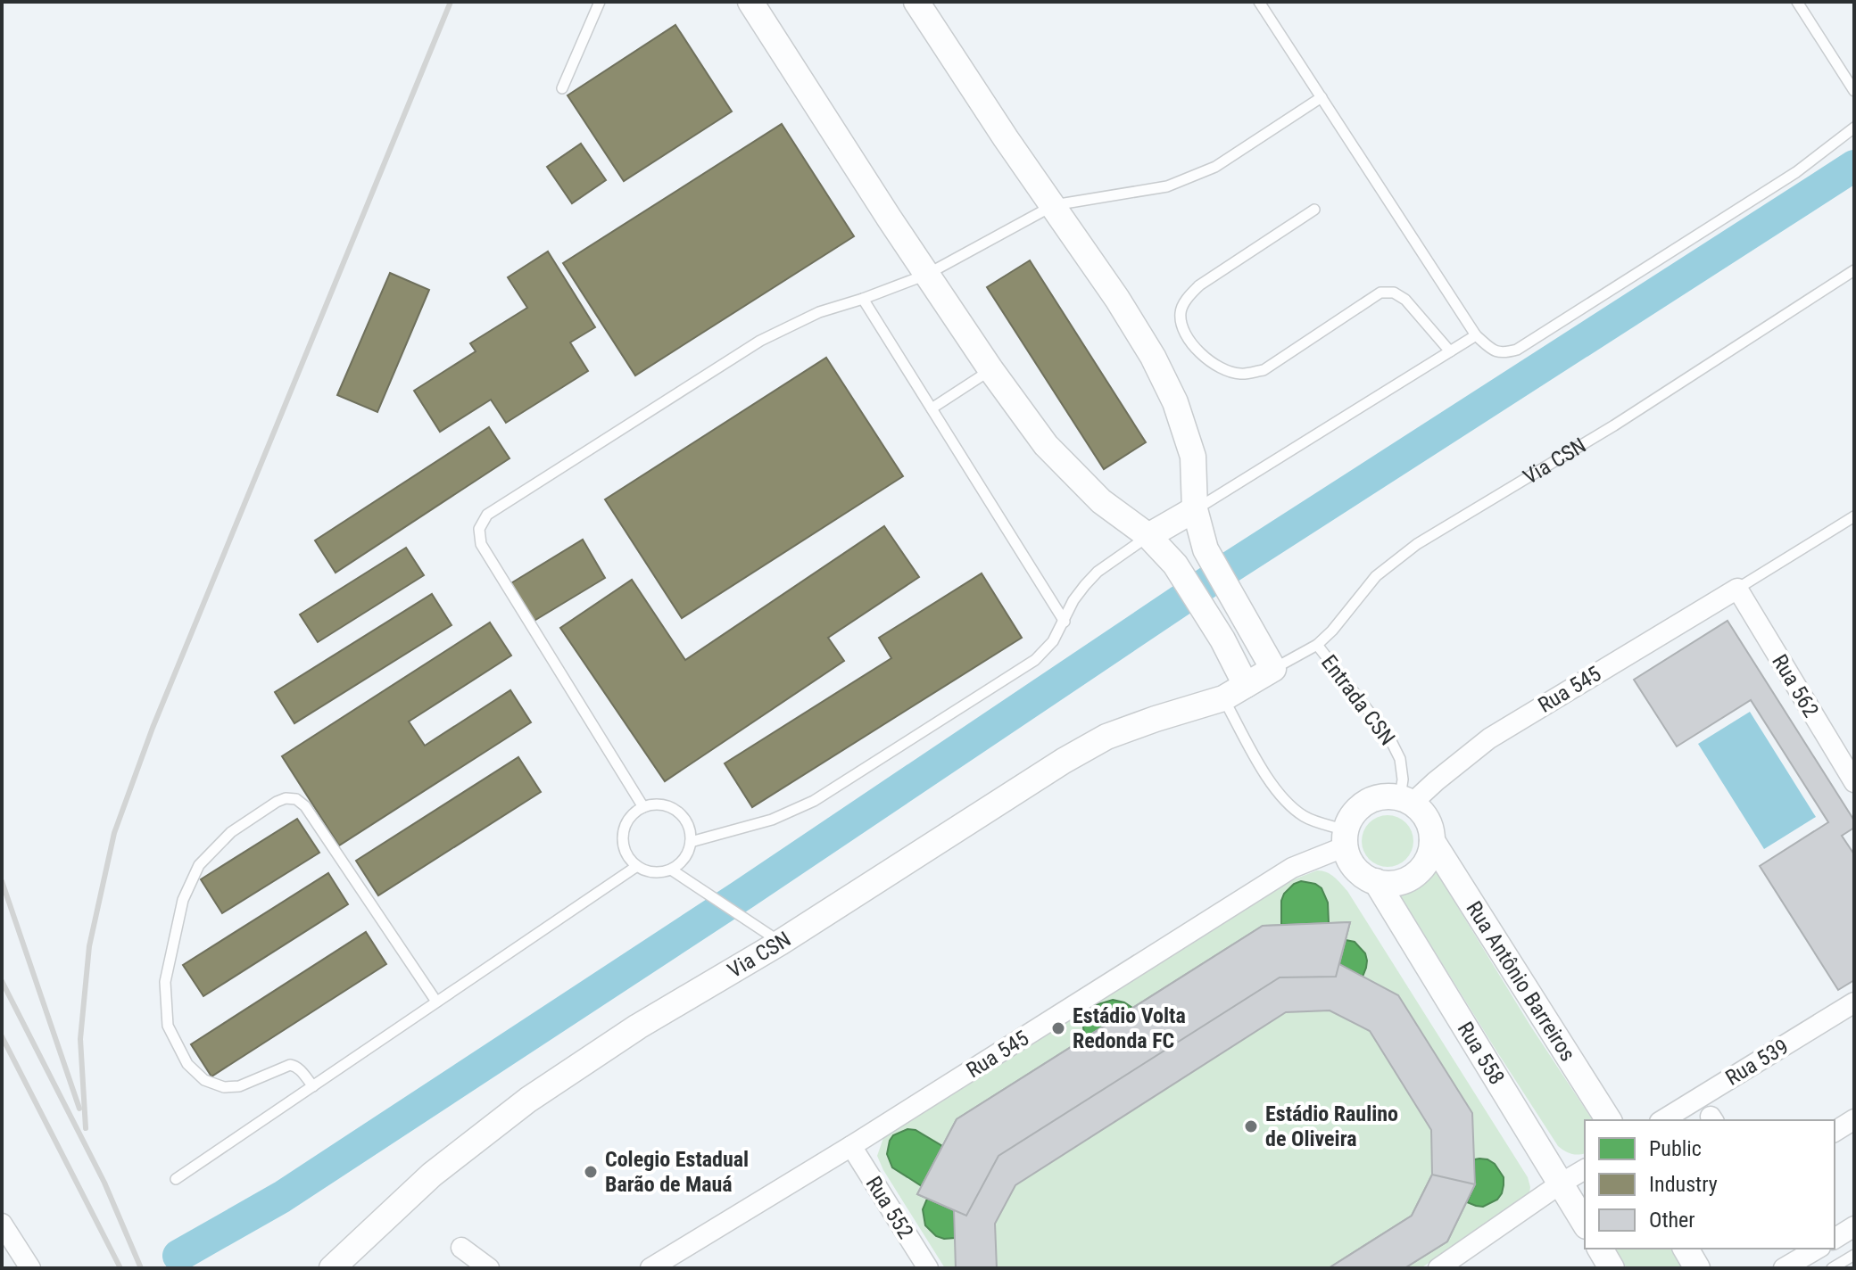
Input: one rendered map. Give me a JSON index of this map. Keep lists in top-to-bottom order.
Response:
{
  "streets": {
    "street": [
      "Via CSN",
      "Rua 562",
      "Rua 545",
      "Rua Antônio Barreiros",
      "Rua 558",
      "Rua 539",
      "Rua 552"
    ],
    "lane": ["Entrada CSN"]
  },
  "crossings": [
    ["Via CSN", "Entrada CSN"],
    ["Rua 562", "Rua 545"],
    ["Rua 545", "Entrada CSN"],
    ["Rua 545", "Rua Antônio Barreiros"],
    ["Rua 545", "Rua 558"],
    ["Rua 545", "Rua 552"],
    ["Entrada CSN", "Rua Antônio Barreiros"],
    ["Entrada CSN", "Rua 558"],
    ["Rua Antônio Barreiros", "Rua 558"]
  ],
  "places": ["Estádio Volta Redonda FC", "Estádio Raulino de Oliveira", "Colegio Estadual Barão de Mauá"],
  "legend": ["Public", "Industry", "Other"]
}
